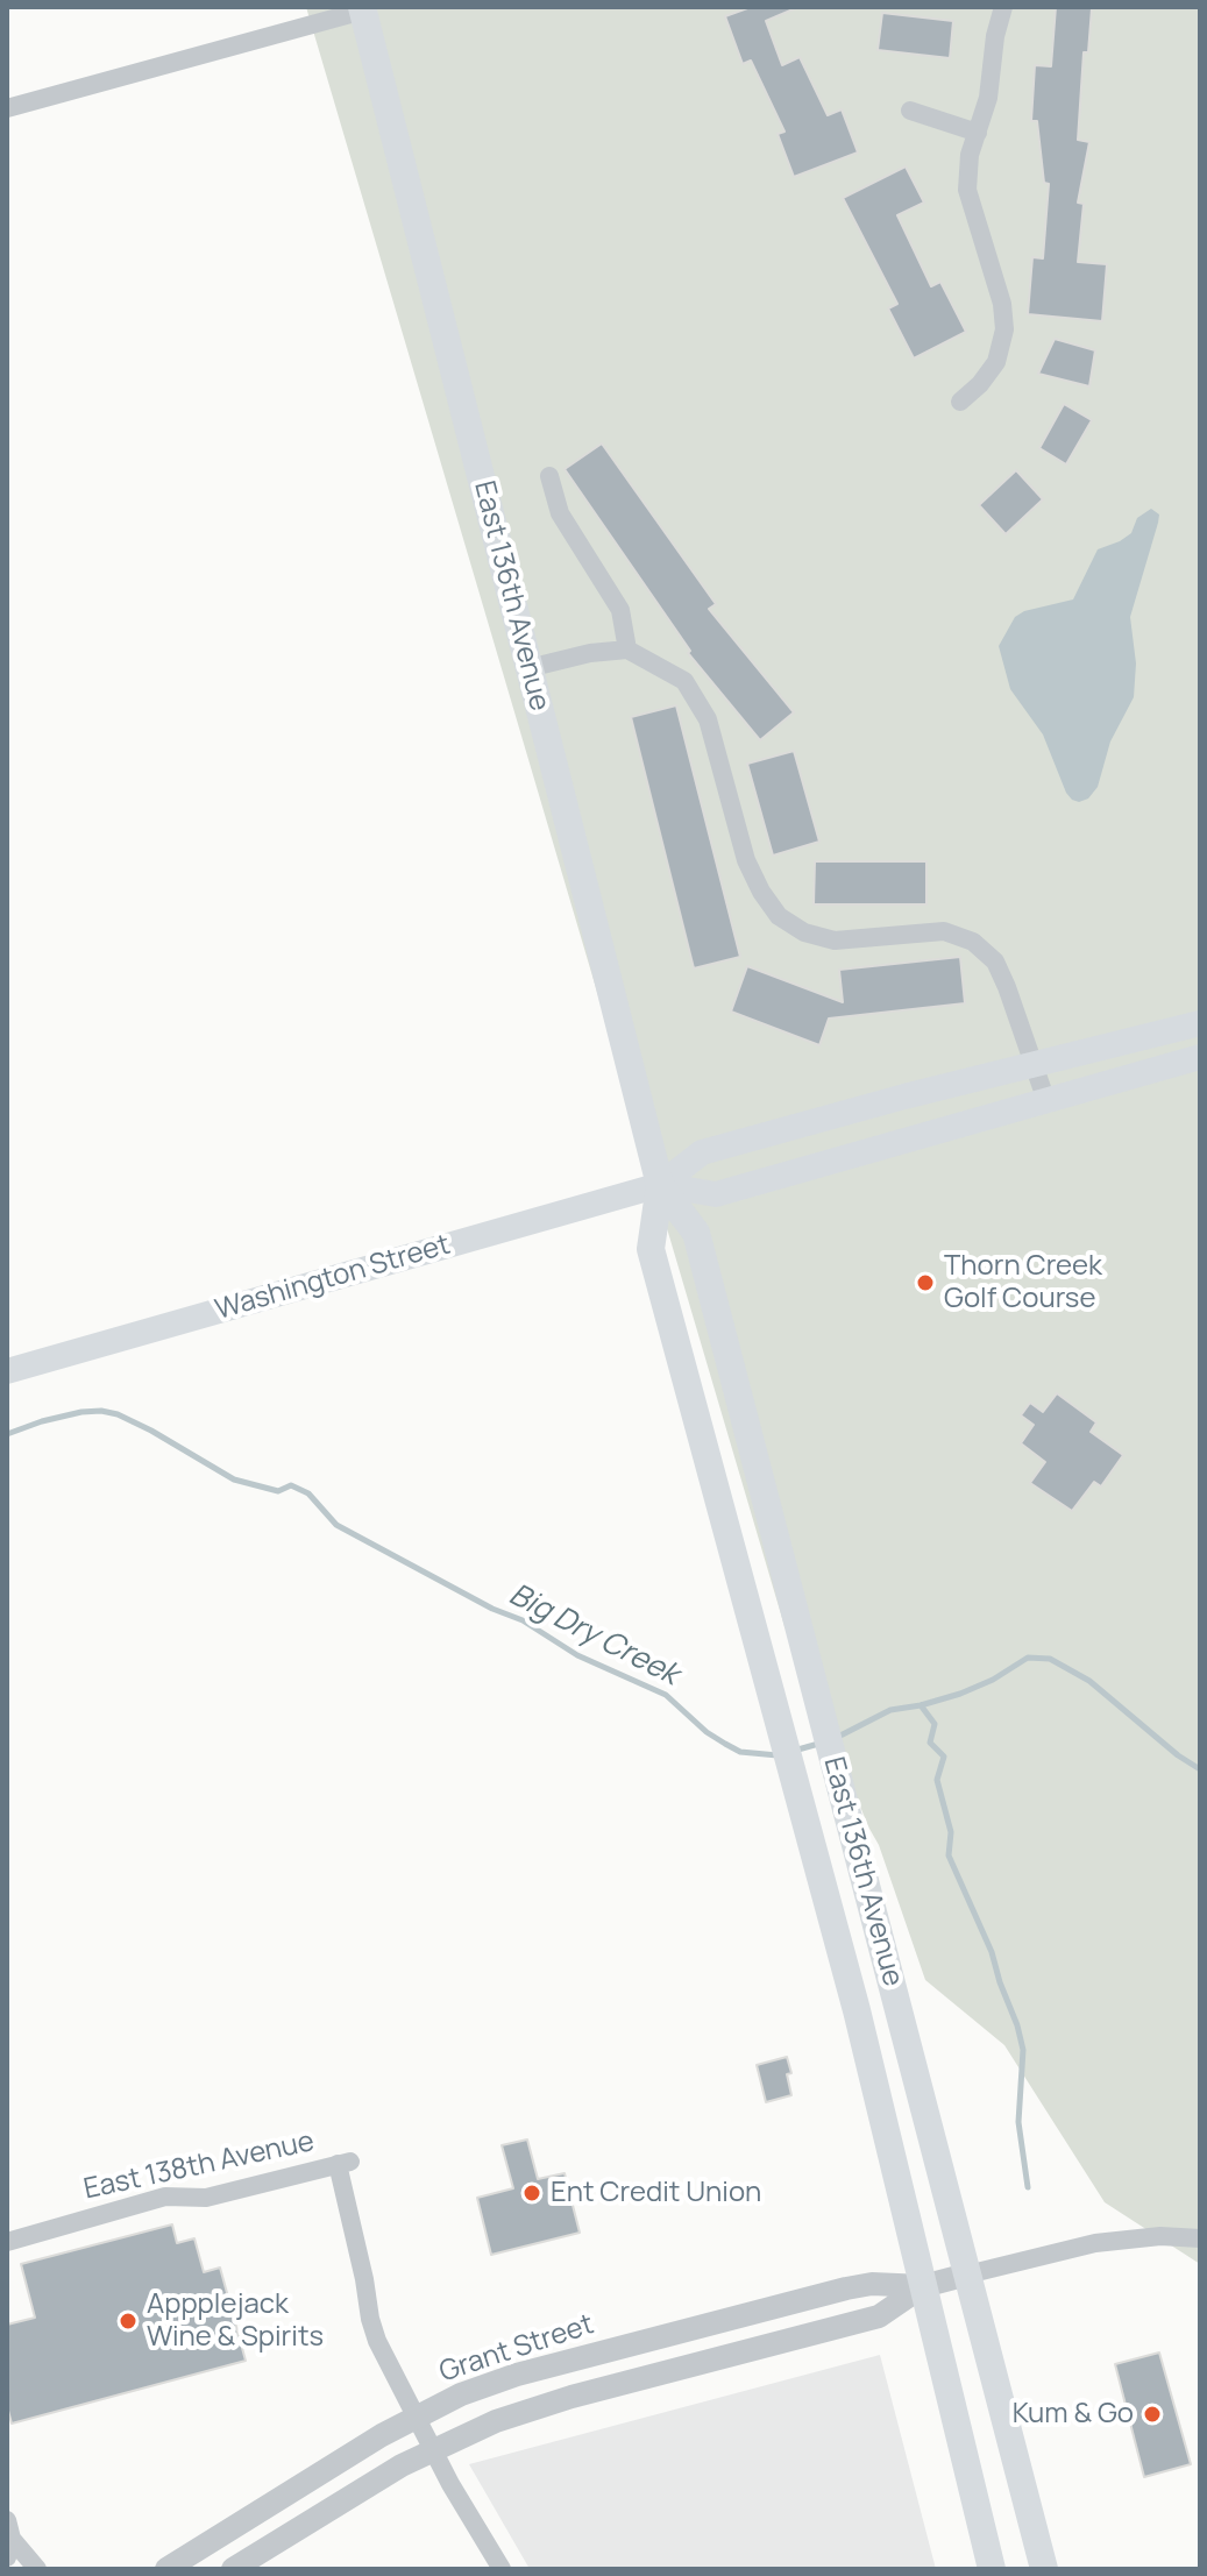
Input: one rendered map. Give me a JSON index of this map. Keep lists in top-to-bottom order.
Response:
{
  "streets": {
    "main road": ["East 136th Avenue", "Washington Street"],
    "street": ["East 138th Avenue", "Grant Street"]
  },
  "crossings": [
    ["East 136th Avenue", "Washington Street"],
    ["East 136th Avenue", "Grant Street"],
    ["East 138th Avenue", "Grant Street"]
  ],
  "water": ["Big Dry Creek"],
  "places": [
    "Thorn Creek Golf Course",
    "Ent Credit Union",
    "Appplejack Wine & Spirits",
    "Kum & Go"
  ]
}
